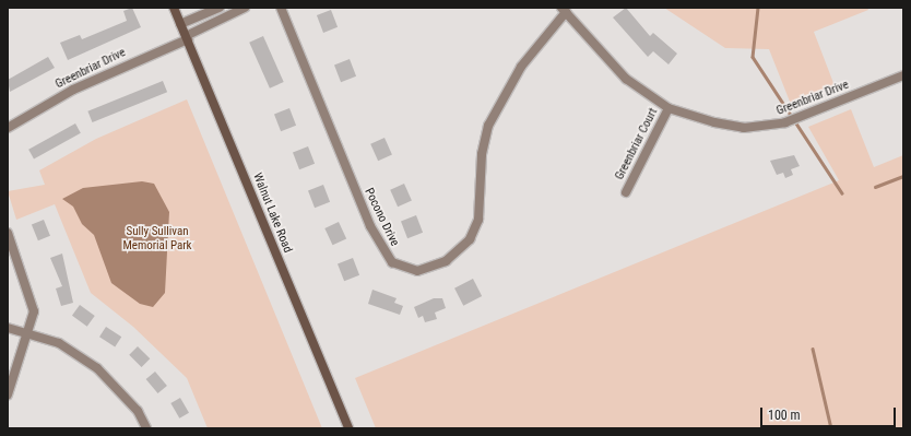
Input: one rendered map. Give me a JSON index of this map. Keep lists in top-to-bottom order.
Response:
{
  "streets": {
    "street": [
      "Greenbriar Drive",
      "Greenbriar Court",
      "Walnut Lake Road",
      "Pocono Drive"
    ]
  },
  "crossings": [
    ["Greenbriar Drive", "Greenbriar Court"],
    ["Greenbriar Drive", "Walnut Lake Road"],
    ["Greenbriar Drive", "Pocono Drive"]
  ],
  "parks": ["Sully Sullivan Memorial Park"],
  "scale_bar": "100 m"
}
